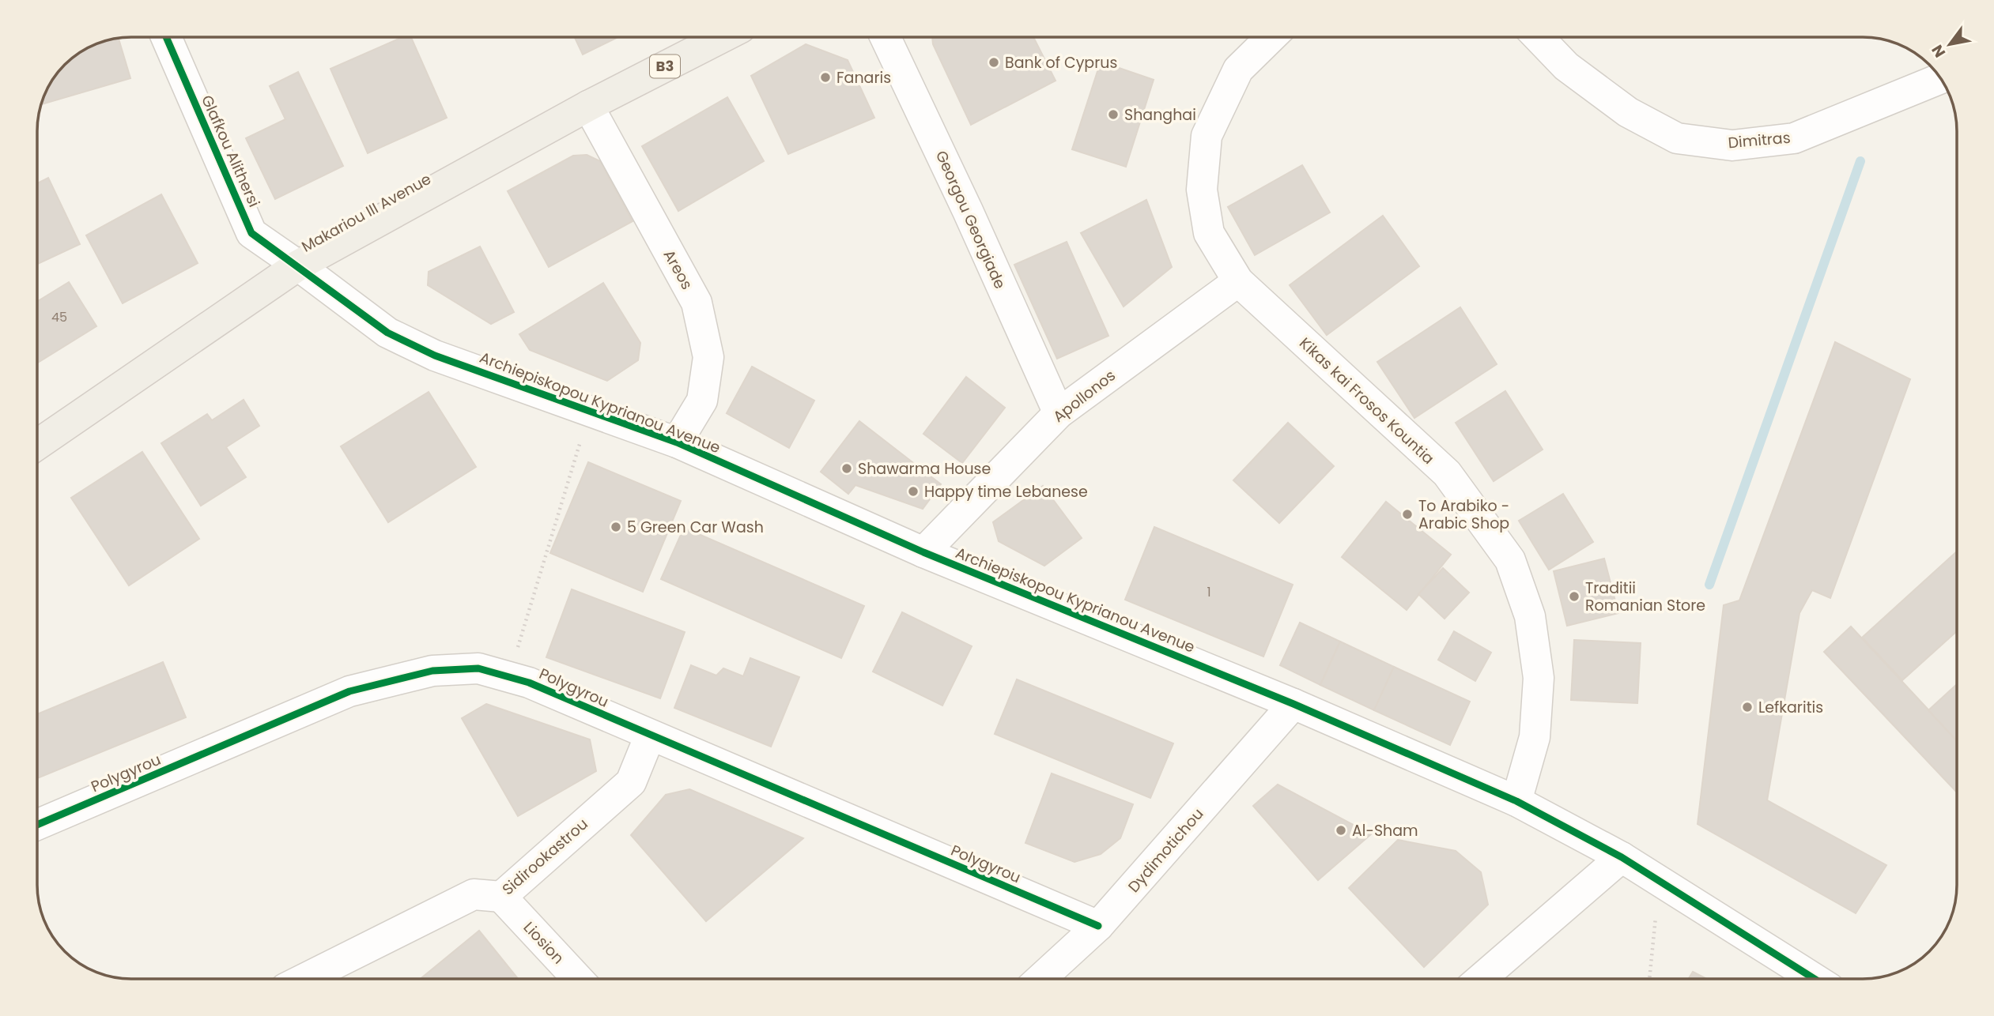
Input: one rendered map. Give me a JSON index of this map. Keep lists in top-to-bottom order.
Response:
{
  "streets": {
    "main road": ["B3", "Makariou III Avenue"],
    "street": [
      "Dimitras",
      "Glafkou Alithersi",
      "Georgou Georgiade",
      "Areos",
      "Apollonos",
      "Kikas kai Frosos Kountia",
      "Archiepiskopou Kyprianou Avenue",
      "Polygyrou",
      "Dydimotichou",
      "Sidirookastrou",
      "Liosion"
    ]
  },
  "crossings": [
    ["Glafkou Alithersi", "Makariou III Avenue"],
    ["Glafkou Alithersi", "Archiepiskopou Kyprianou Avenue"],
    ["Makariou III Avenue", "Areos"],
    ["Makariou III Avenue", "Archiepiskopou Kyprianou Avenue"],
    ["Georgou Georgiade", "Apollonos"],
    ["Areos", "Archiepiskopou Kyprianou Avenue"],
    ["Apollonos", "Kikas kai Frosos Kountia"],
    ["Apollonos", "Archiepiskopou Kyprianou Avenue"],
    ["Kikas kai Frosos Kountia", "Archiepiskopou Kyprianou Avenue"],
    ["Archiepiskopou Kyprianou Avenue", "Dydimotichou"],
    ["Polygyrou", "Dydimotichou"],
    ["Polygyrou", "Sidirookastrou"],
    ["Sidirookastrou", "Liosion"]
  ],
  "places": [
    "Bank of Cyprus",
    "Fanaris",
    "Shanghai",
    "Shawarma House",
    "Happy time Lebanese",
    "To Arabiko - Arabic Shop",
    "5 Green Car Wash",
    "Traditii Romanian Store",
    "Lefkaritis",
    "Al-Sham"
  ],
  "house_numbers": ["45", "1"],
  "north": "bottom left"
}
